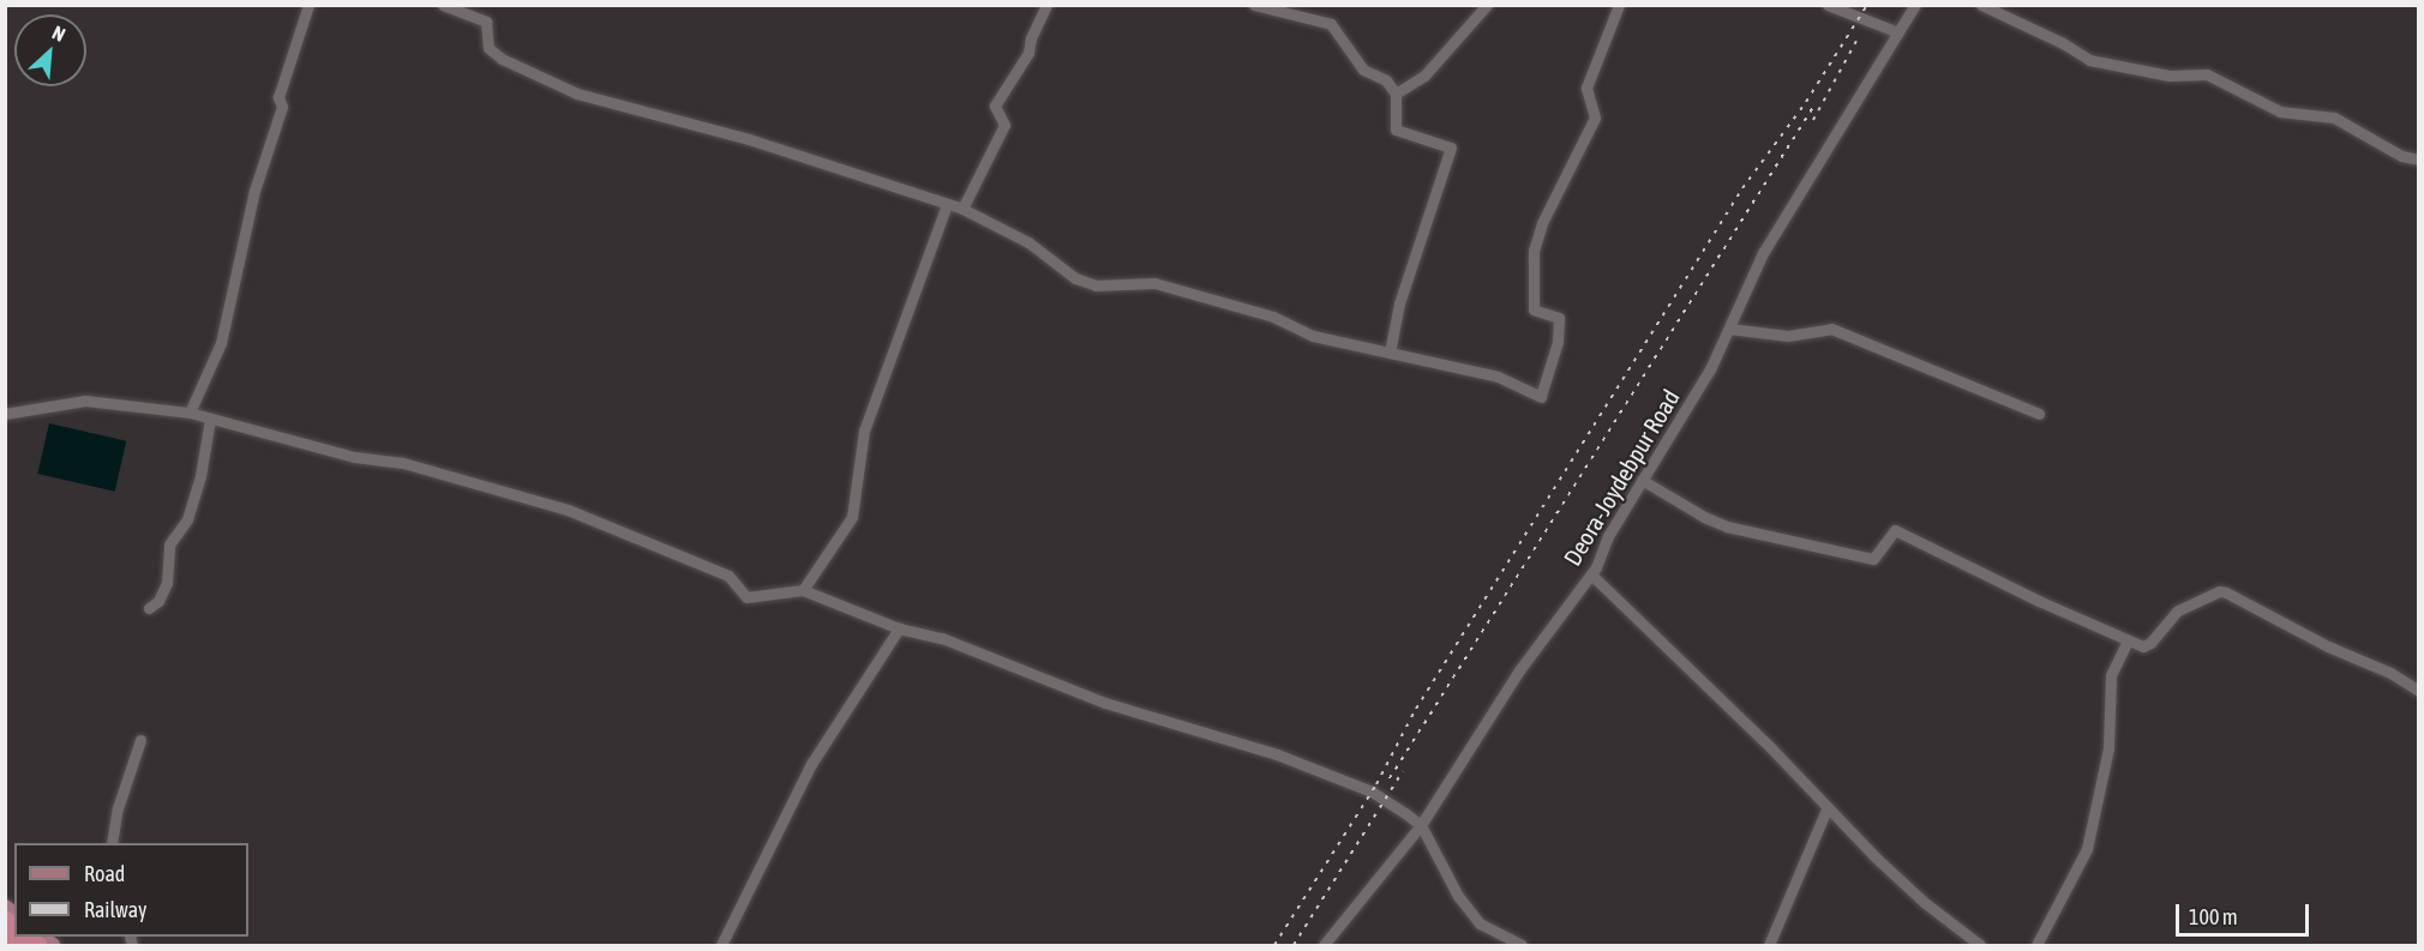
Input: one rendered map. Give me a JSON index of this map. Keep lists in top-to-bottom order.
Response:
{
  "streets": {
    "street": ["Deora-Joydebpur Road"]
  },
  "legend": ["Road", "Railway"],
  "scale_bar": "100 m",
  "north": "top right"
}
